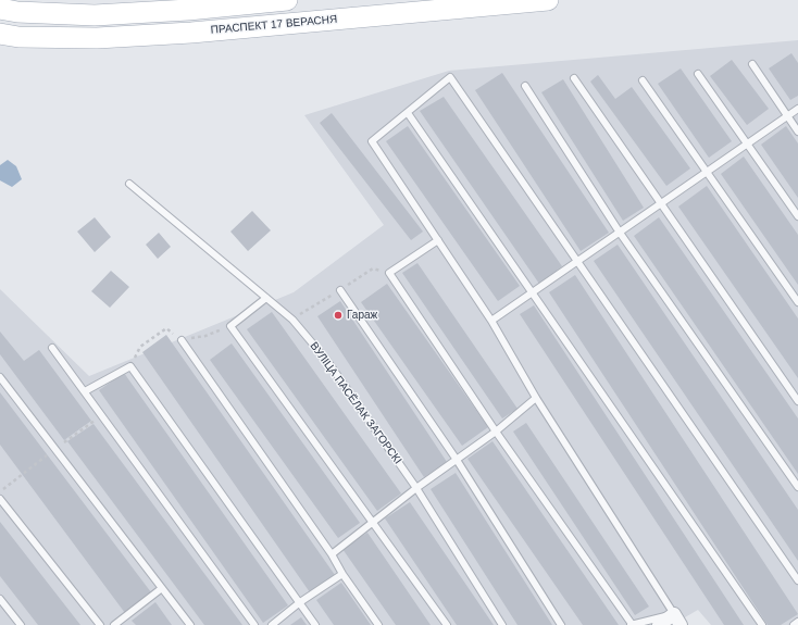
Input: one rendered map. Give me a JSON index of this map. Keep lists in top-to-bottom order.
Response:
{
  "streets": {
    "main road": ["ПРАСПЕКТ 17 ВЕРАСНЯ"],
    "lane": ["ВУЛІЦА ПАСЁЛАК ЗАГОРСКІ"]
  },
  "places": ["Гараж"]
}
